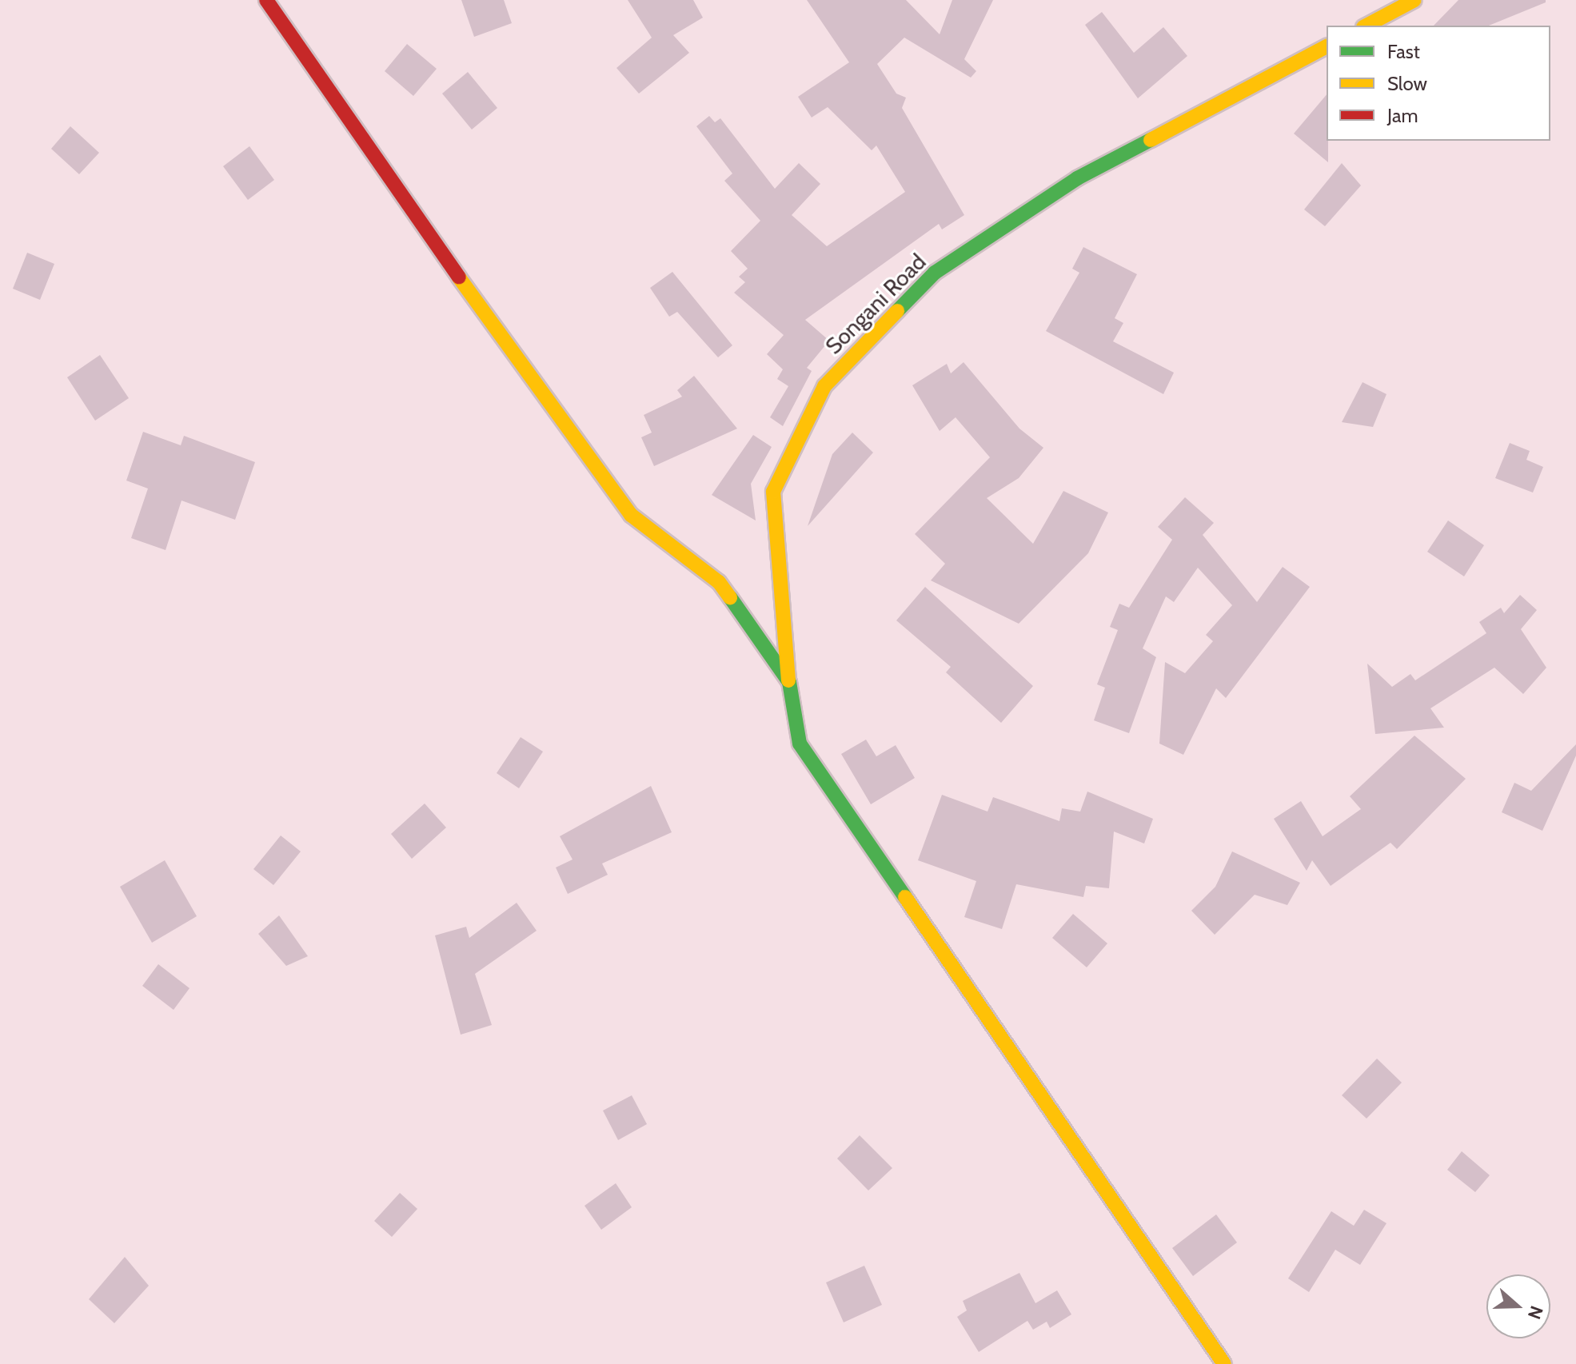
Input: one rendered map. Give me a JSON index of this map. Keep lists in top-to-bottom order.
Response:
{
  "streets": {
    "street": ["Songani Road"]
  },
  "legend": ["Fast", "Slow", "Jam"],
  "north": "right"
}
